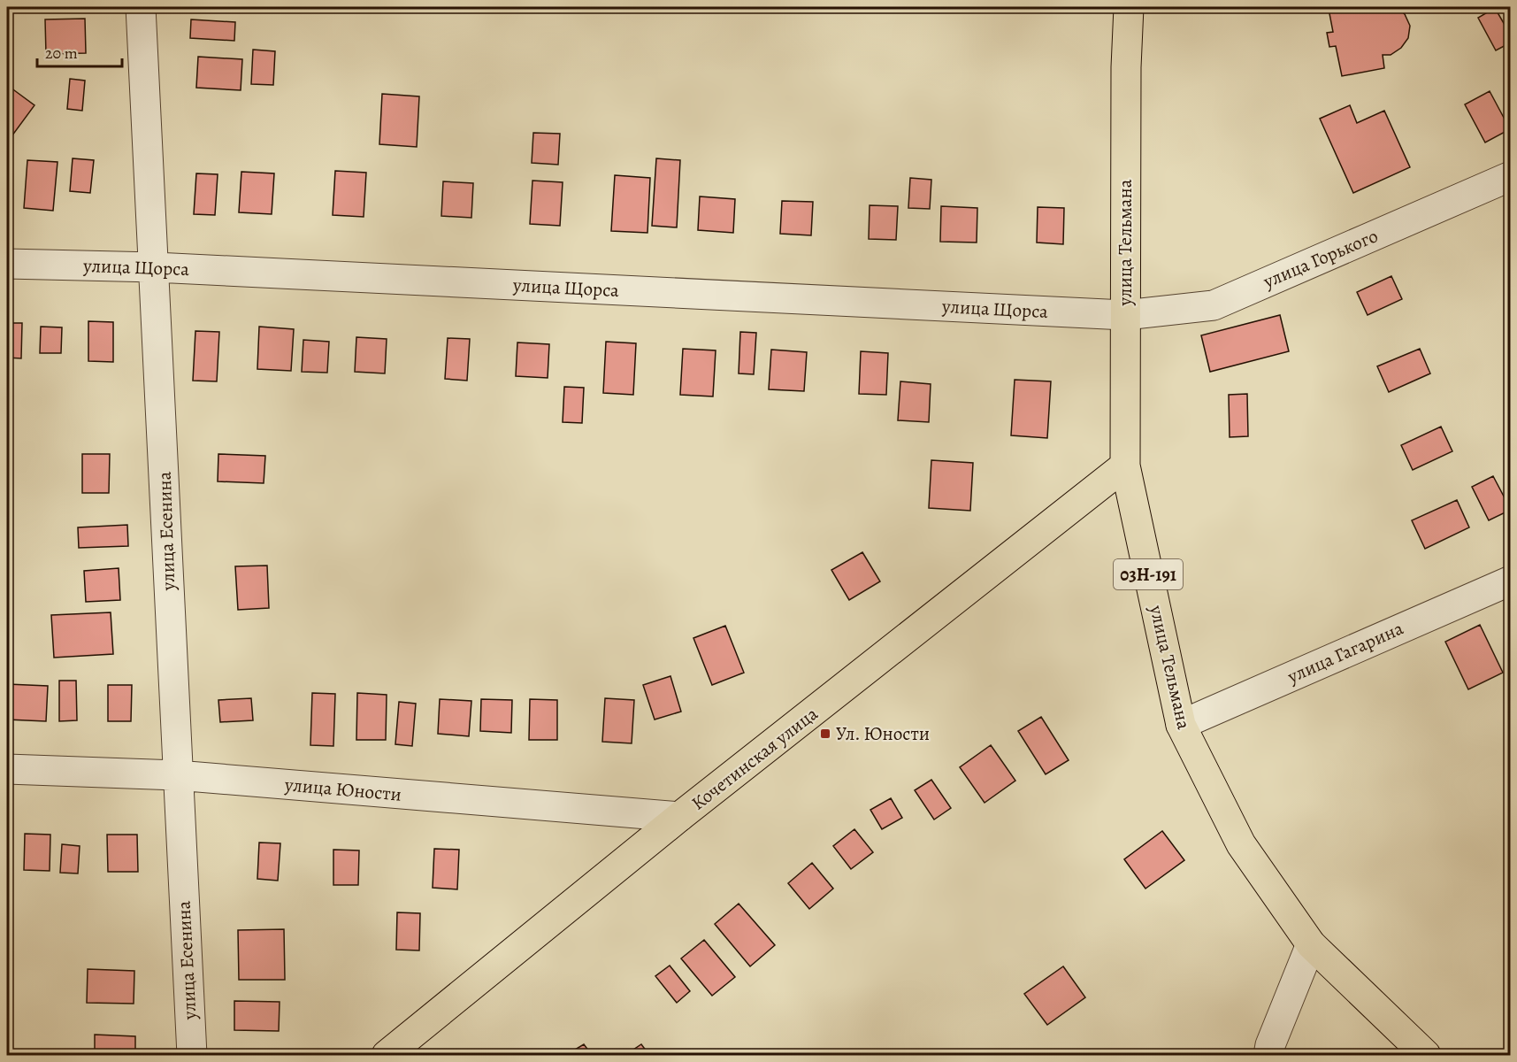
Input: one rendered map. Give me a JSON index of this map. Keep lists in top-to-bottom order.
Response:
{
  "streets": {
    "main road": ["улица Тельмана", "03Н-191", "Кочетинская улица"],
    "street": [
      "улица Горького",
      "улица Щорса",
      "улица Есенина",
      "улица Гагарина",
      "улица Юности"
    ]
  },
  "crossings": [
    ["улица Тельмана", "улица Горького"],
    ["улица Тельмана", "улица Щорса"],
    ["улица Тельмана", "улица Гагарина"],
    ["улица Тельмана", "Кочетинская улица"],
    ["улица Горького", "улица Щорса"],
    ["улица Щорса", "улица Есенина"],
    ["улица Есенина", "улица Юности"],
    ["Кочетинская улица", "улица Юности"]
  ],
  "places": {
    "transit": ["Ул. Юности"]
  },
  "scale_bar": "20 m"
}
